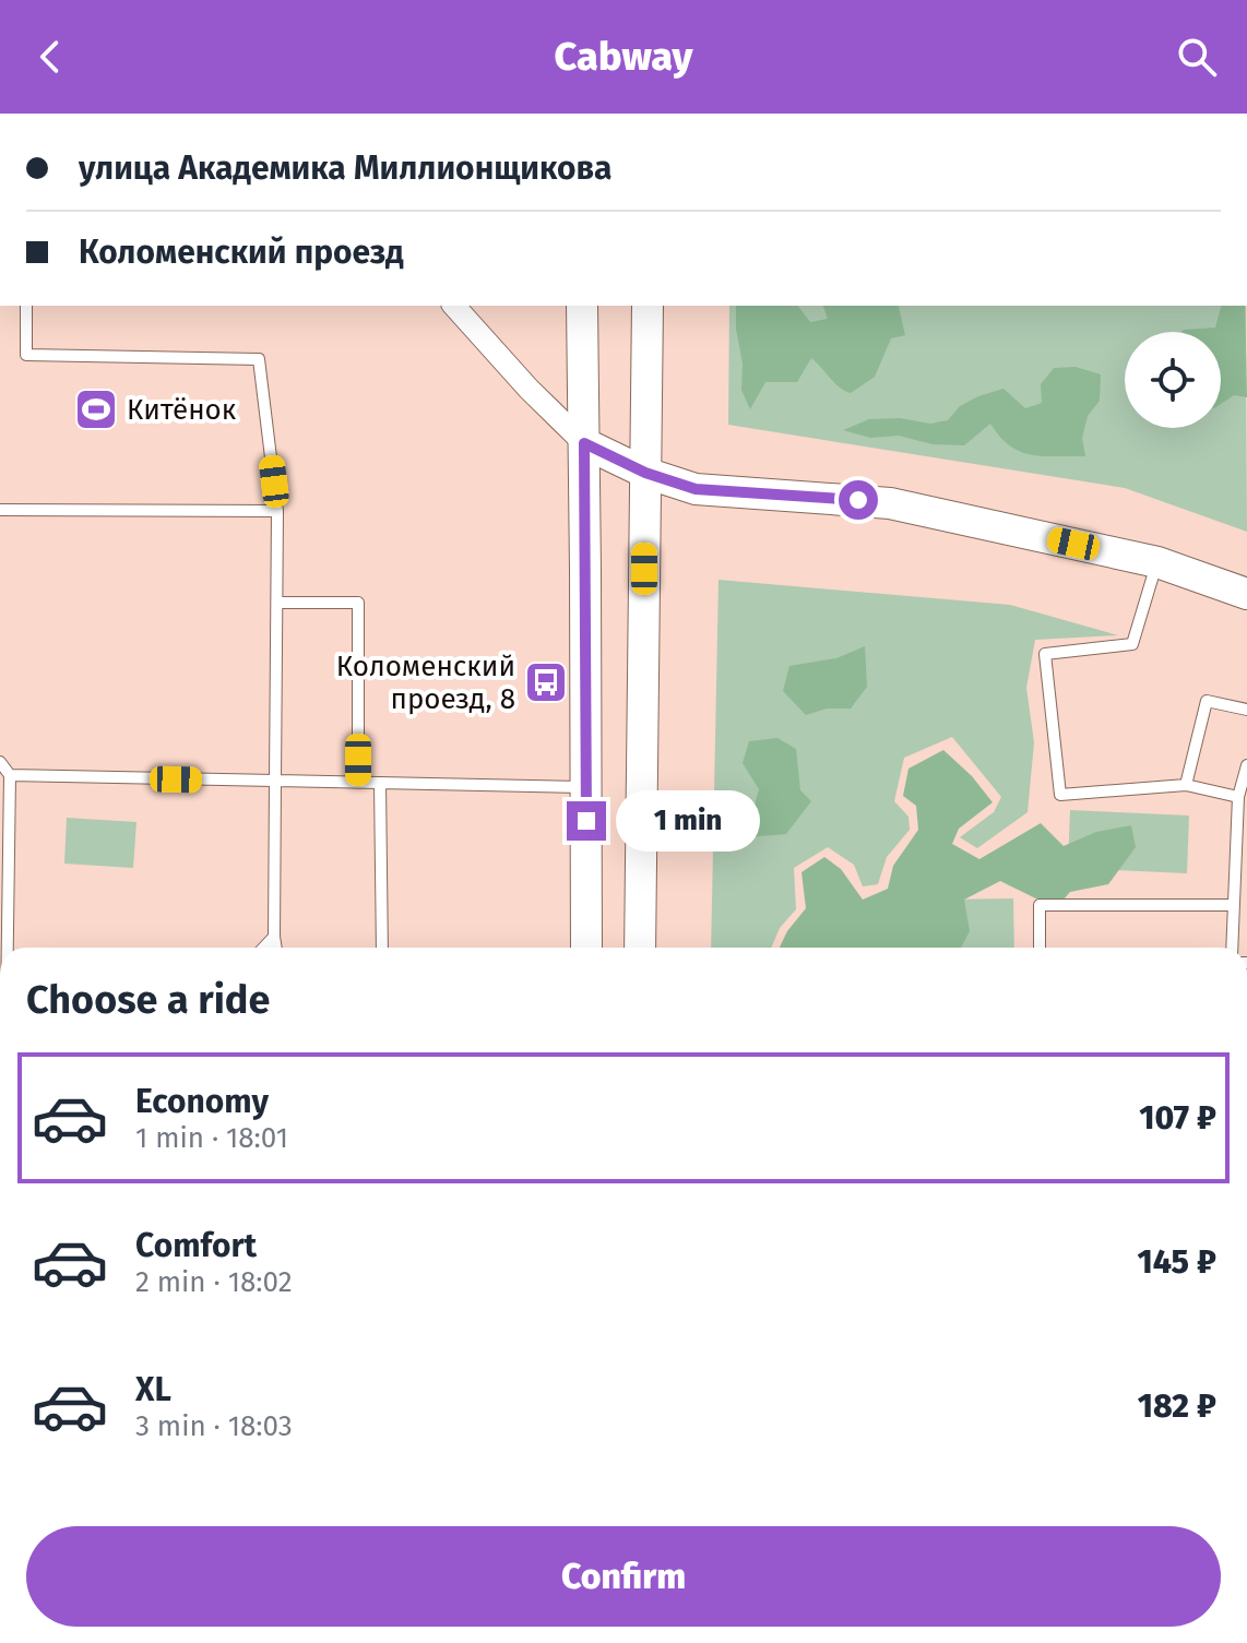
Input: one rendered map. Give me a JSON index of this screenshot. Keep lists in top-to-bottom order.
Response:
{
  "places": {
    "sports": ["Китёнок"],
    "bus stop": ["Коломенский проезд, 8"]
  },
  "page": {
    "header": "Cabway",
    "banner": ["улица Академика Миллионщикова", "Коломенский проезд"],
    "bubble": "1 min",
    "heading": "Choose a ride",
    "list": [
      {
        "name": "Economy",
        "note": "1 min · 18:01",
        "value": "107 ₽"
      },
      {
        "name": "Comfort",
        "note": "2 min · 18:02",
        "value": "145 ₽"
      },
      {
        "name": "XL",
        "note": "3 min · 18:03",
        "value": "182 ₽"
      }
    ],
    "buttons": "Confirm"
  }
}
